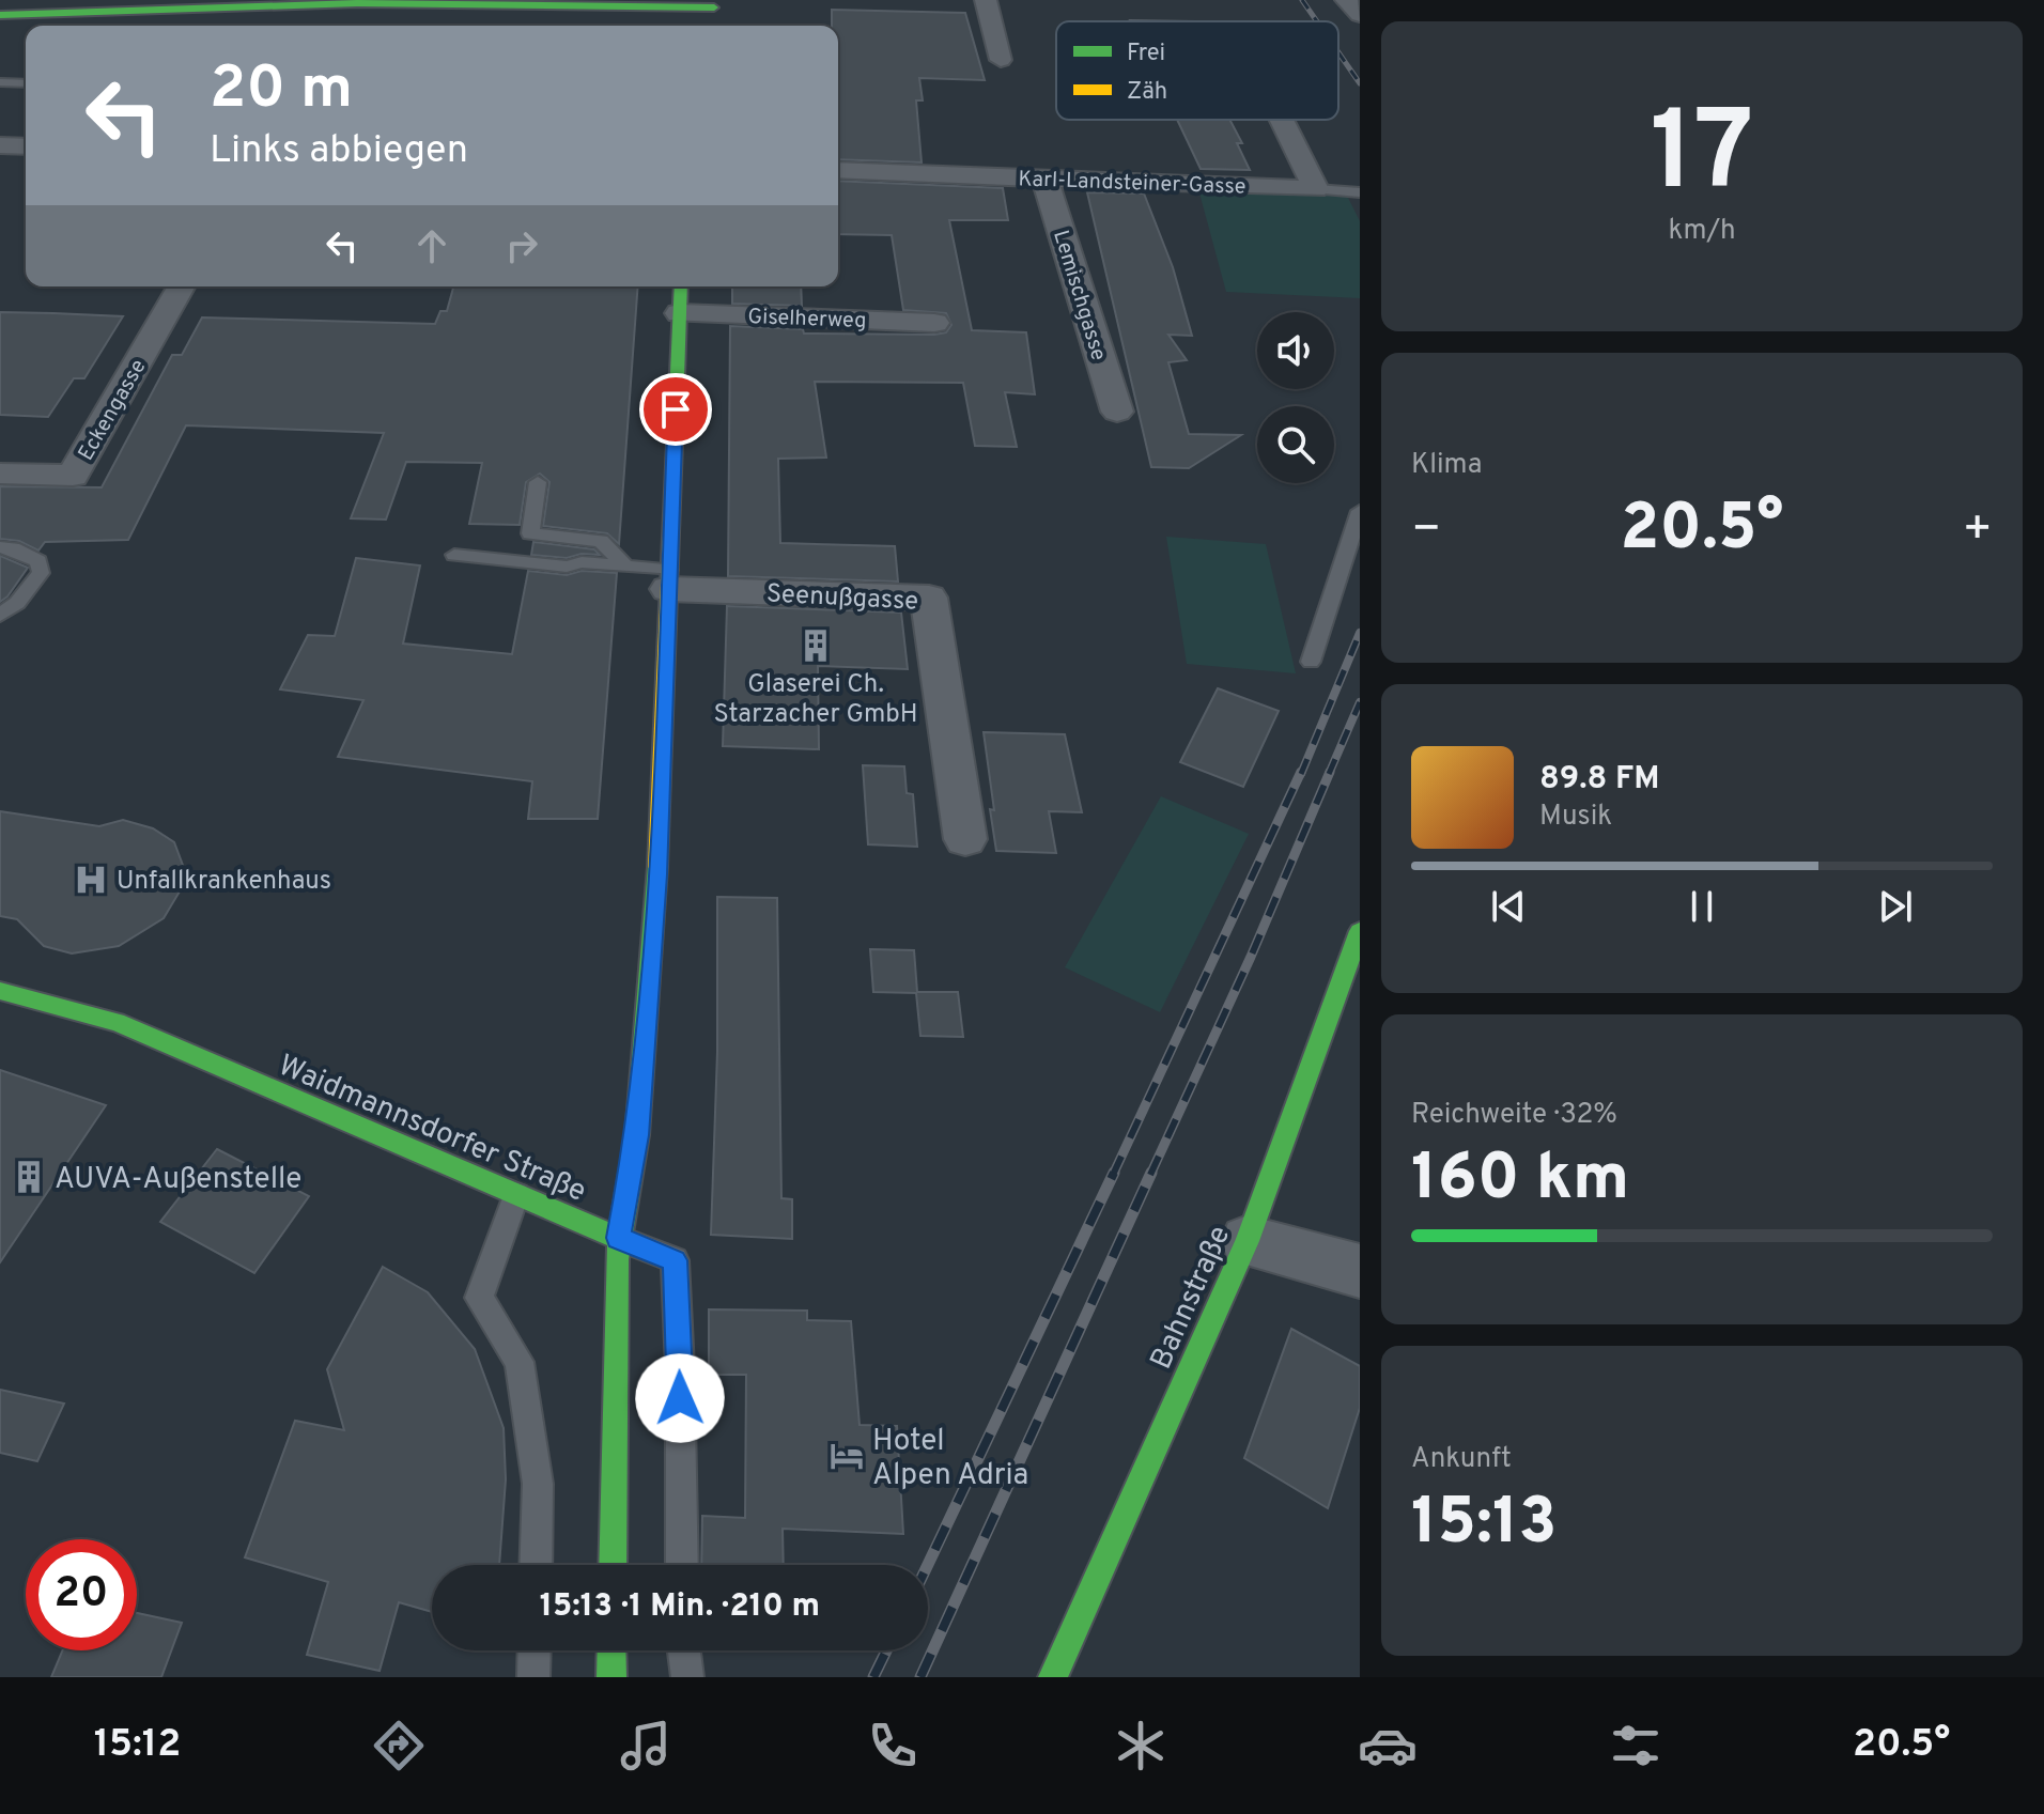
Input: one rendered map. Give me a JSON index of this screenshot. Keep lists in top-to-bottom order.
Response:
{
  "streets": {
    "street": [
      "Karl-Landsteiner-Gasse",
      "Lemischgasse",
      "Giselherweg",
      "Eckengasse",
      "Seenußgasse",
      "Waidmannsdorfer Straße",
      "Bahnstraße"
    ]
  },
  "crossings": [
    ["Karl-Landsteiner-Gasse", "Lemischgasse"]
  ],
  "places": {
    "building": ["Glaserei Ch. Starzacher GmbH", "AUVA-Außenstelle"],
    "hospital": ["Unfallkrankenhaus"],
    "hotel": ["Hotel Alpen Adria"]
  },
  "legend": ["Frei", "Zäh"],
  "page": {
    "tile": [
      ["17", "km/h"],
      "Klima",
      ["Reichweite · 32%", "160 km"],
      ["Ankunft", "15:13"]
    ],
    "turn": ["20 m", "Links abbiegen"],
    "heat": ["−", "20.5°", "+"],
    "song": ["89.8 FM", "Musik"],
    "limit": "20",
    "trip": "15:13 · 1 Min. · 210 m",
    "tabs": ["15:12", "20.5°"]
  }
}
